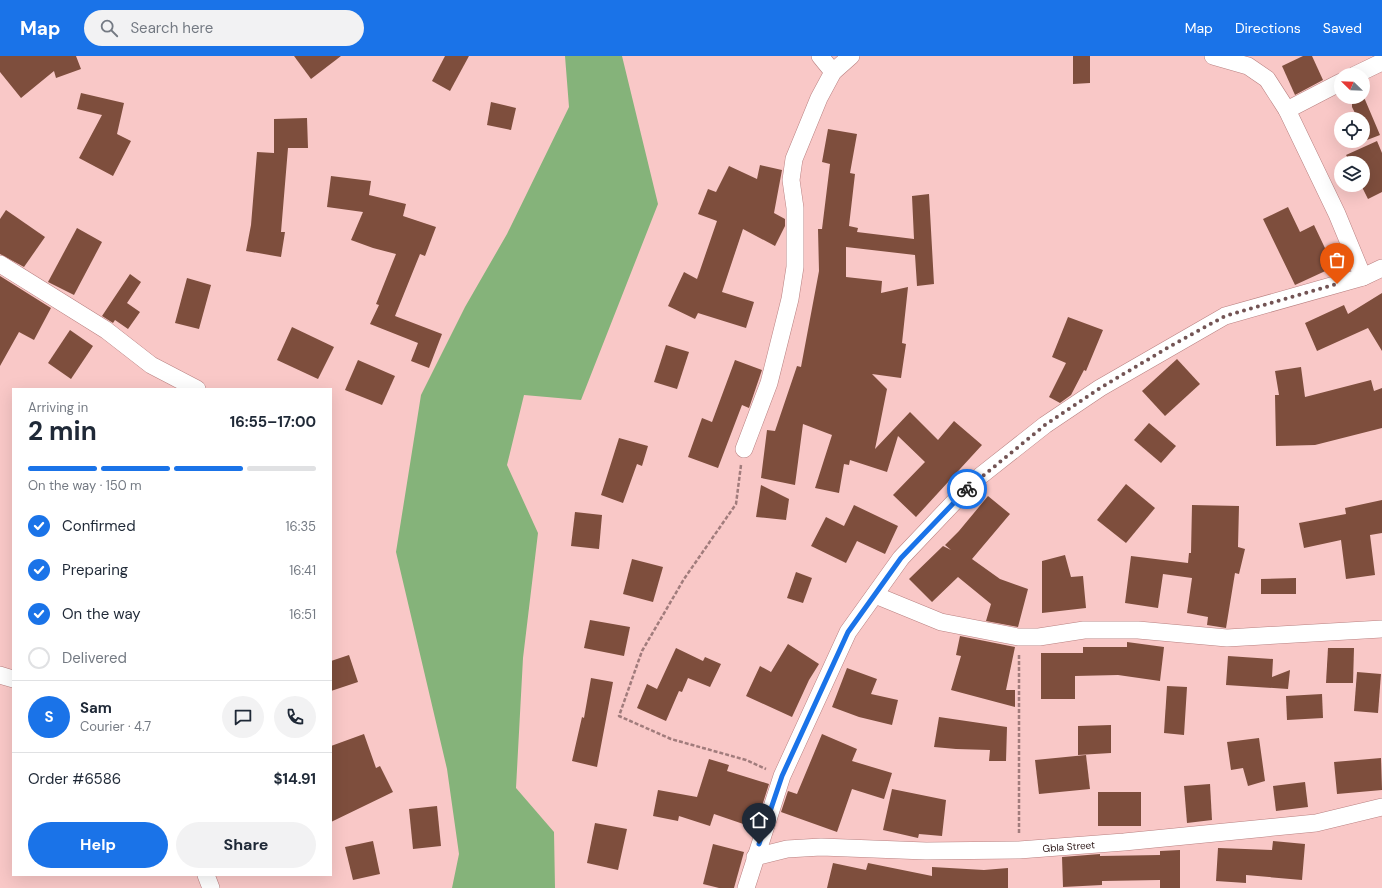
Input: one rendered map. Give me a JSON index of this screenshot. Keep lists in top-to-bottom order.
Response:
{
  "streets": {
    "street": ["Gbla Street"]
  },
  "north": "top left",
  "page": {
    "header": "Map",
    "search": "Search here",
    "nav": ["Map", "Directions", "Saved"],
    "heading": ["2 min", "Arriving in", "16:55–17:00"],
    "panel": [
      "Sam",
      "Courier · 4.7",
      "Order #6586",
      "$14.91"
    ],
    "bar": "On the way · 150 m",
    "list": [
      ["Confirmed", "16:35"],
      ["Preparing", "16:41"],
      ["On the way", "16:51"],
      "Delivered"
    ],
    "round": "S",
    "buttons": ["Help", "Share"]
  }
}
